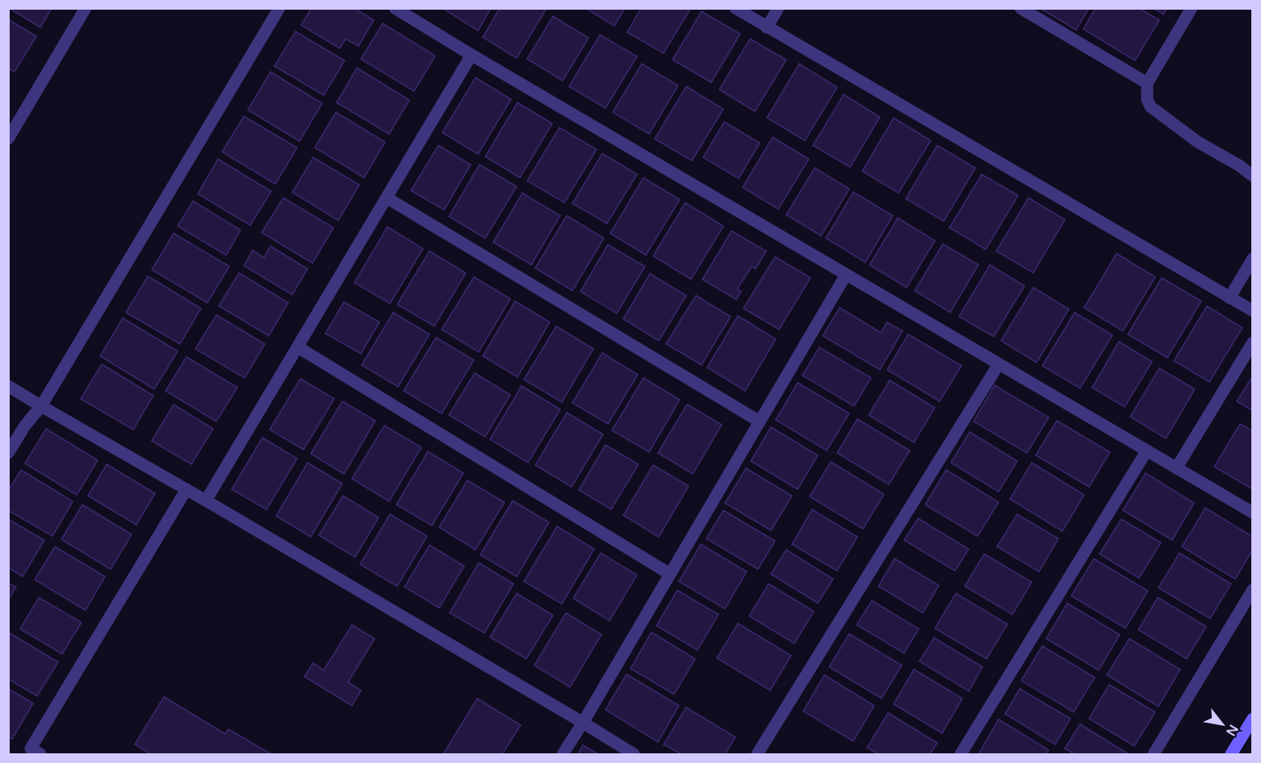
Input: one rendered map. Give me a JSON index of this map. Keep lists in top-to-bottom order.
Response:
{
  "north": "bottom right"
}
